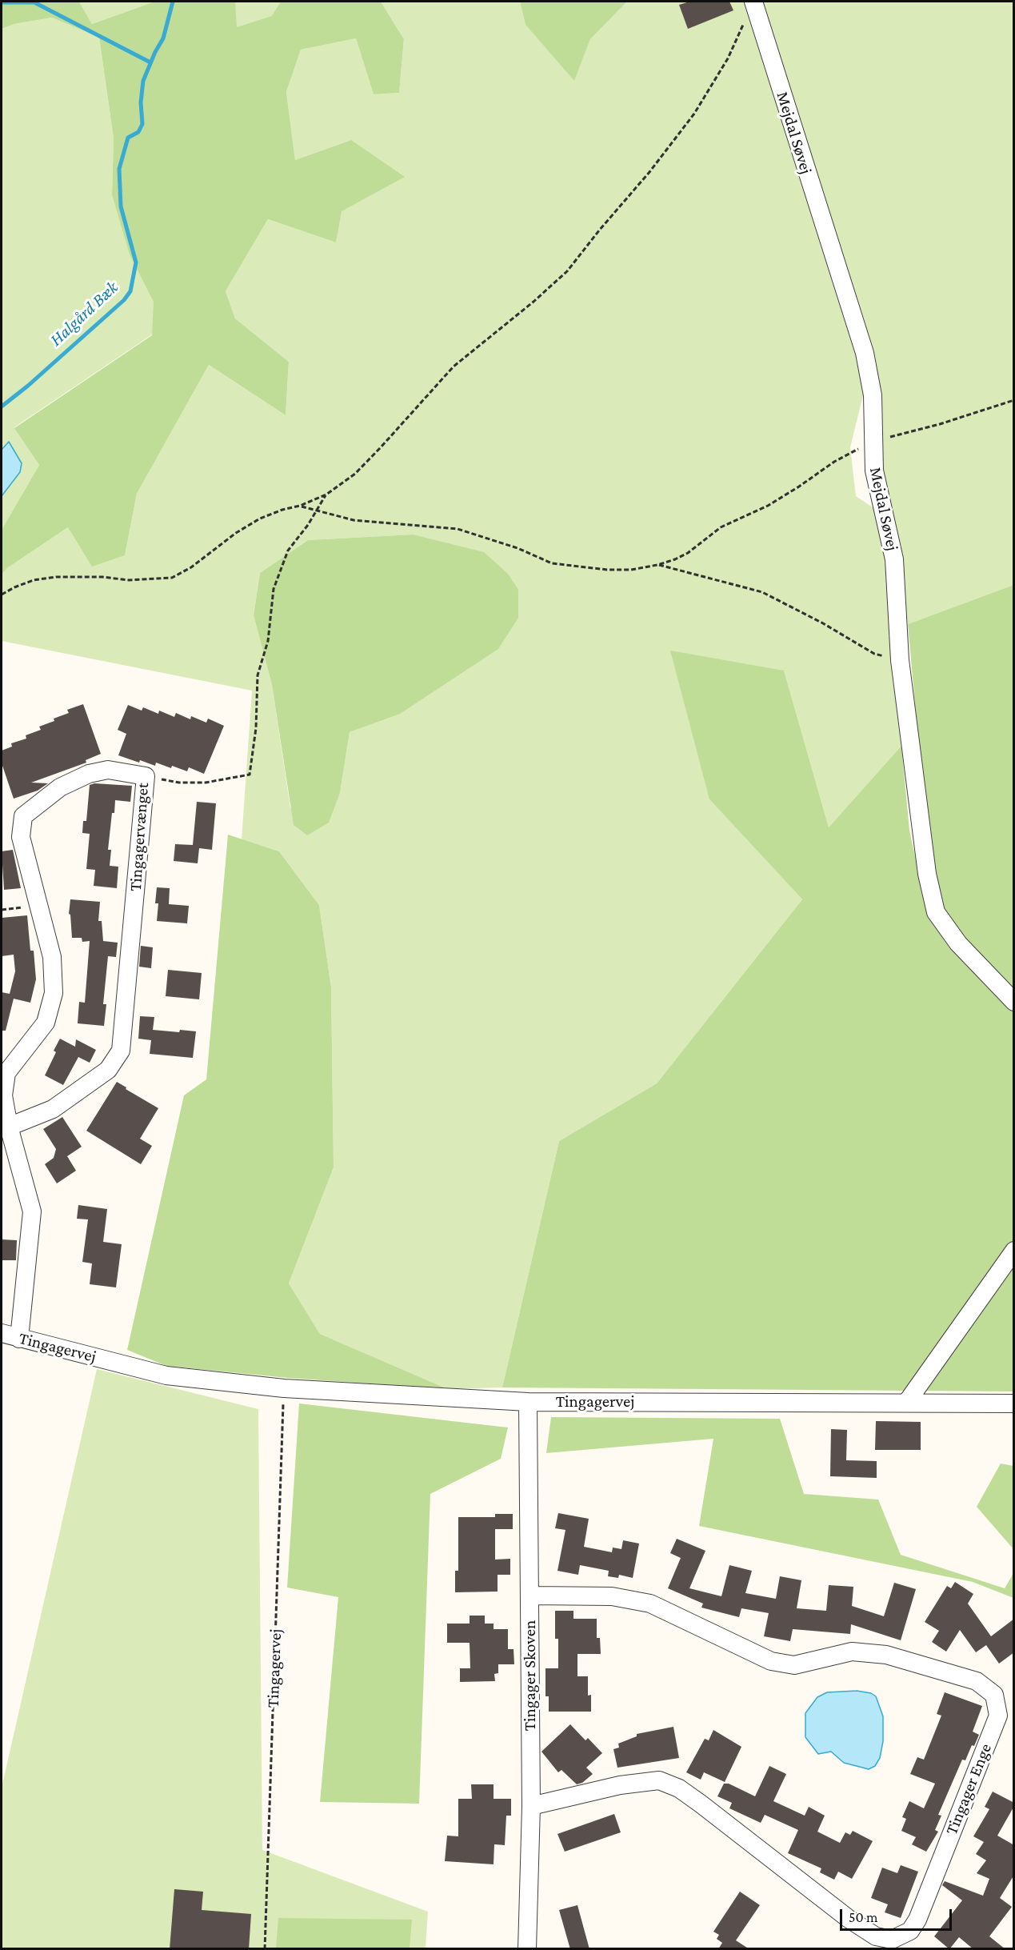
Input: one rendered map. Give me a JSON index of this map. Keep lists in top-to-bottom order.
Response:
{
  "streets": {
    "street": [
      "Mejdal Søvej",
      "Tingagervænget",
      "Tingagervej",
      "Tingager Skoven",
      "Tingager Enge"
    ]
  },
  "crossings": [
    ["Tingagervænget", "Tingagervej"],
    ["Tingagervej", "Tingager Skoven"],
    ["Tingager Skoven", "Tingager Enge"]
  ],
  "water": ["Halgård Bæk"],
  "scale_bar": "50 m"
}
